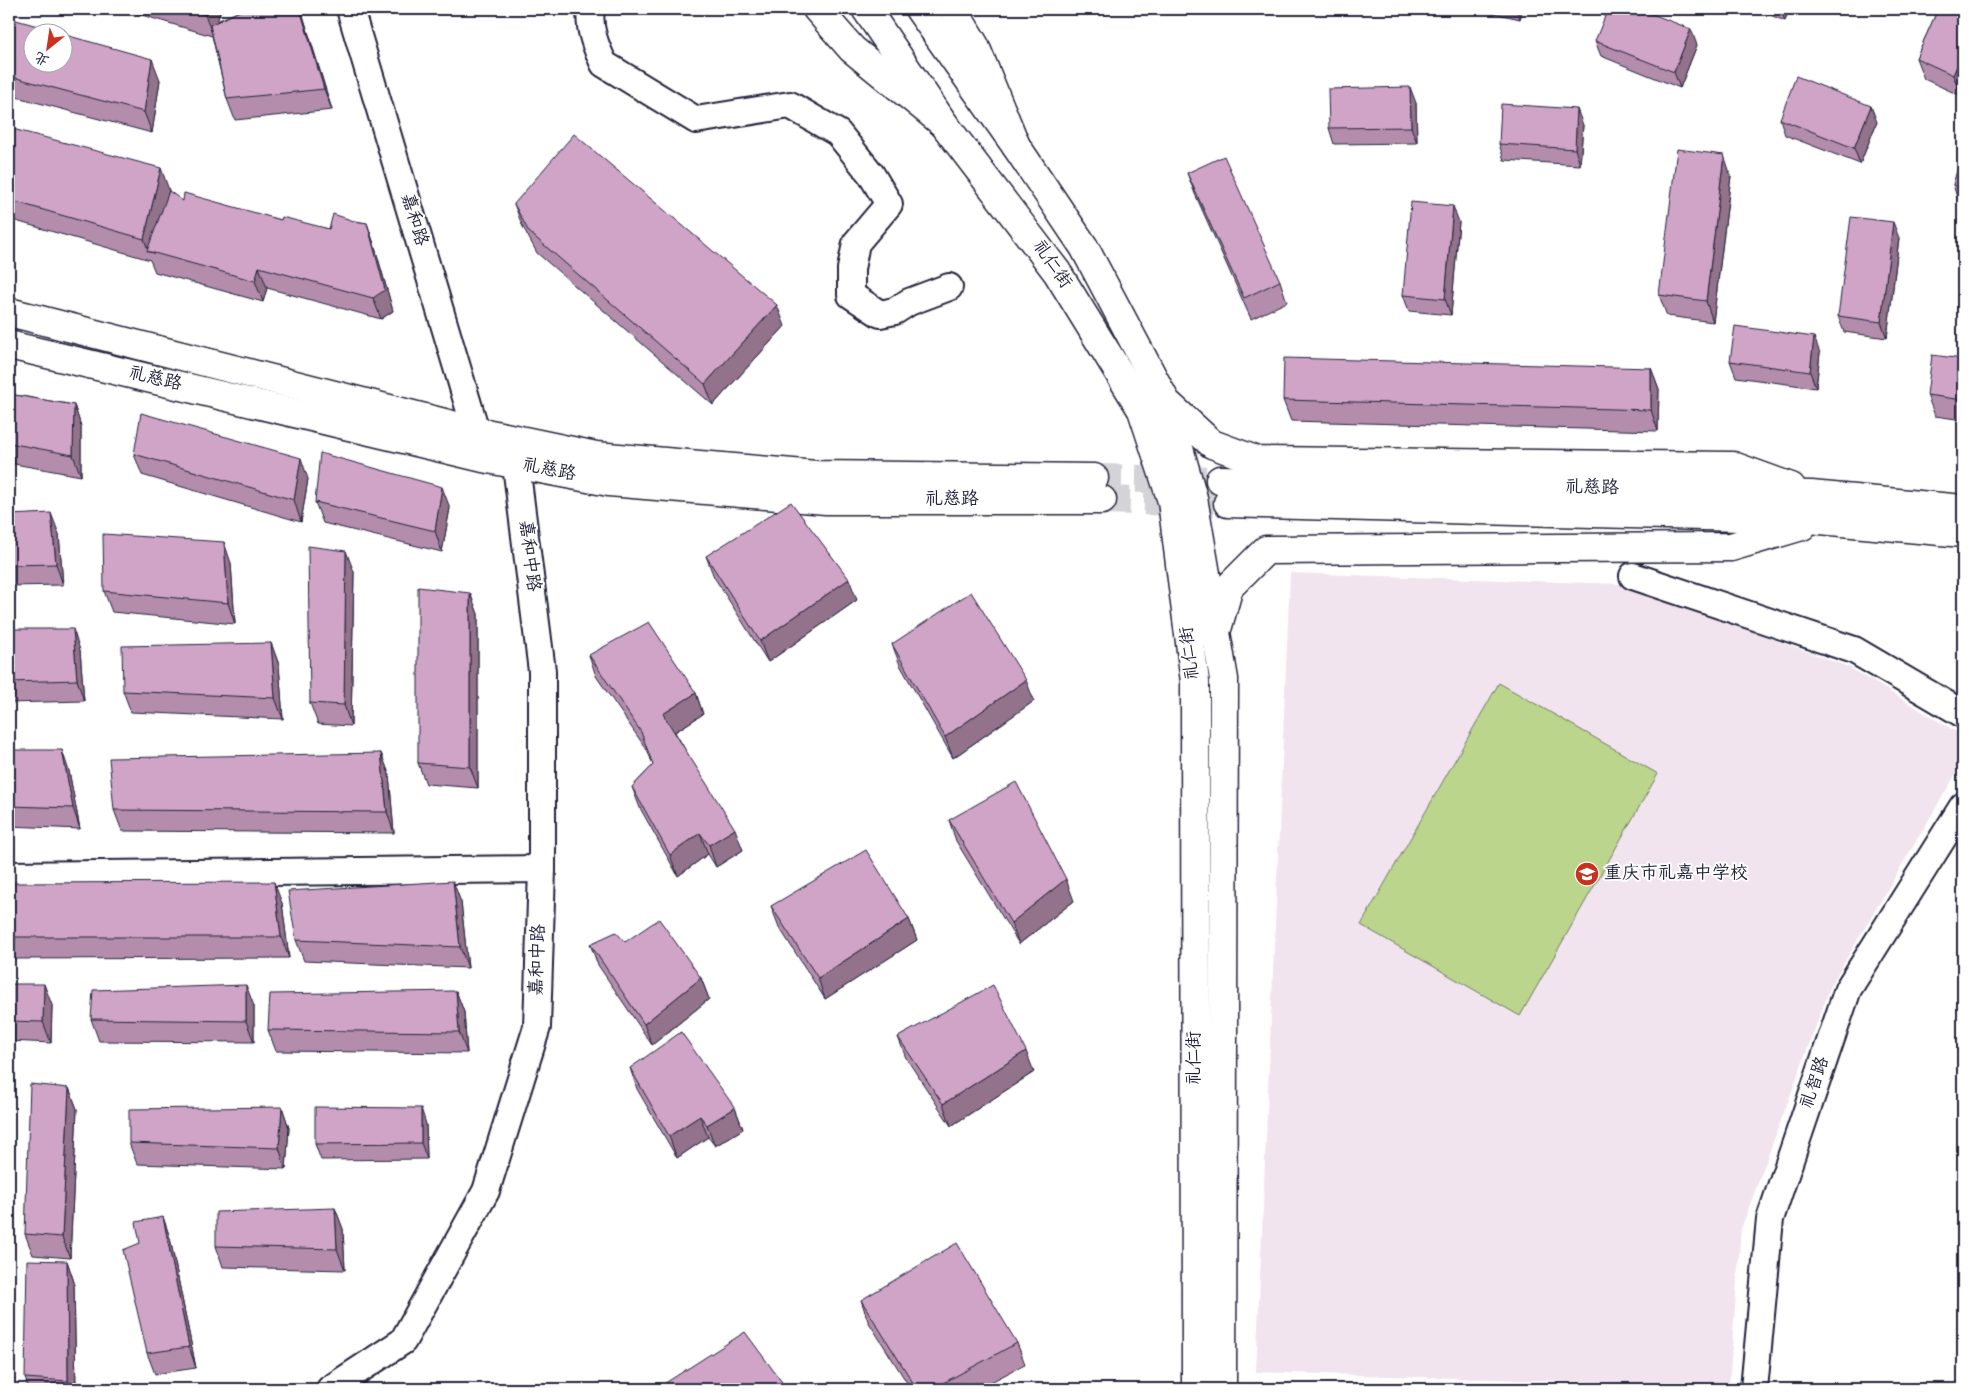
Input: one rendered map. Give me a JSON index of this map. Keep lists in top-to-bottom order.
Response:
{
  "streets": {
    "main road": ["礼仁街", "礼慈路"],
    "street": ["嘉和路", "嘉和中路", "礼智路"]
  },
  "crossings": [
    ["嘉和路", "礼慈路"],
    ["礼慈路", "嘉和中路"]
  ],
  "places": {
    "school or university": ["重庆市礼嘉中学校"]
  },
  "north": "bottom left"
}
